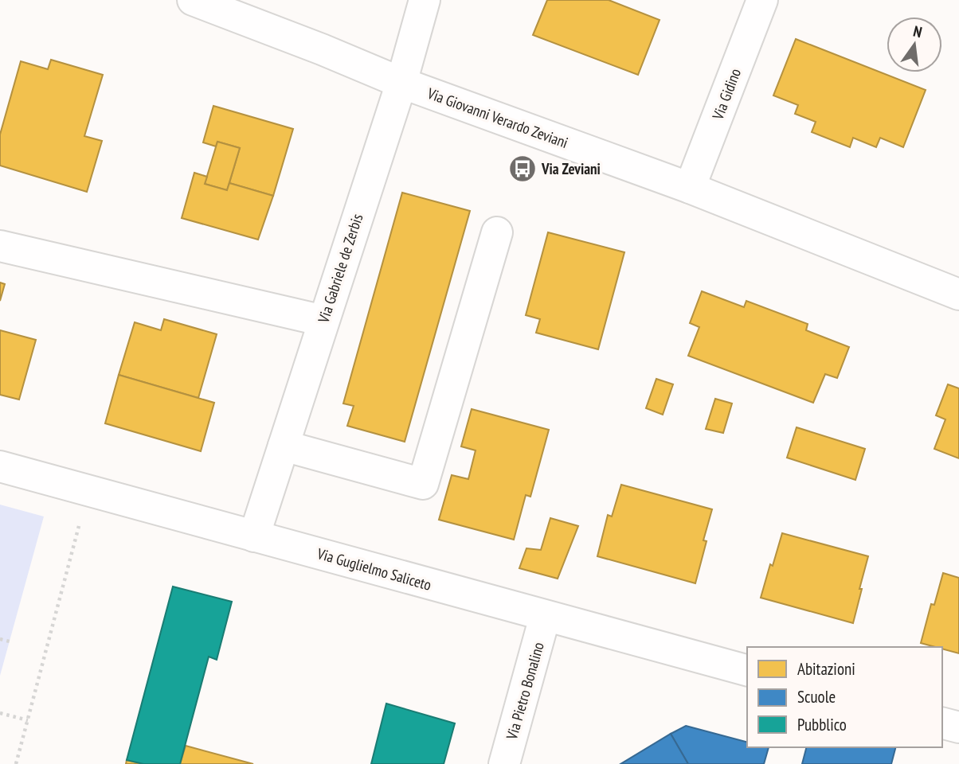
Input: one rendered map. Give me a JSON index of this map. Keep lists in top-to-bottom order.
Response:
{
  "streets": {
    "street": [
      "Via Gidino",
      "Via Giovanni Verardo Zeviani",
      "Via Gabriele de Zerbis",
      "Via Guglielmo Saliceto",
      "Via Pietro Bonalino"
    ]
  },
  "crossings": [
    ["Via Gidino", "Via Giovanni Verardo Zeviani"],
    ["Via Giovanni Verardo Zeviani", "Via Gabriele de Zerbis"],
    ["Via Gabriele de Zerbis", "Via Guglielmo Saliceto"],
    ["Via Guglielmo Saliceto", "Via Pietro Bonalino"]
  ],
  "places": {
    "bus stop": ["Via Zeviani"]
  },
  "legend": ["Abitazioni", "Scuole", "Pubblico"],
  "north": "top"
}
